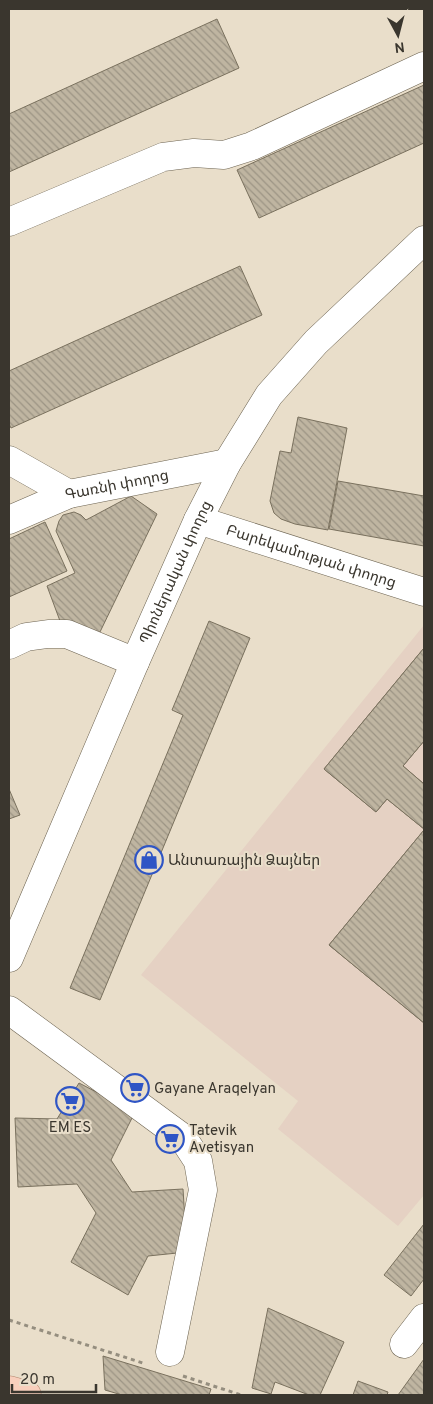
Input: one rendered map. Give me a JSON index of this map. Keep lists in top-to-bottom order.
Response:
{
  "streets": {
    "street": ["Գառնի փողոց", "Բարեկամության փողոց", "Պիոներական փողոց"]
  },
  "crossings": [
    ["Գառնի փողոց", "Պիոներական փողոց"],
    ["Բարեկամության փողոց", "Պիոներական փողոց"]
  ],
  "places": {
    "shop": ["Անտառային Ձայներ"],
    "supermarket": ["Gayane Araqelyan", "EM ES", "Tatevik Avetisyan"]
  },
  "scale_bar": "20 m",
  "north": "bottom"
}
